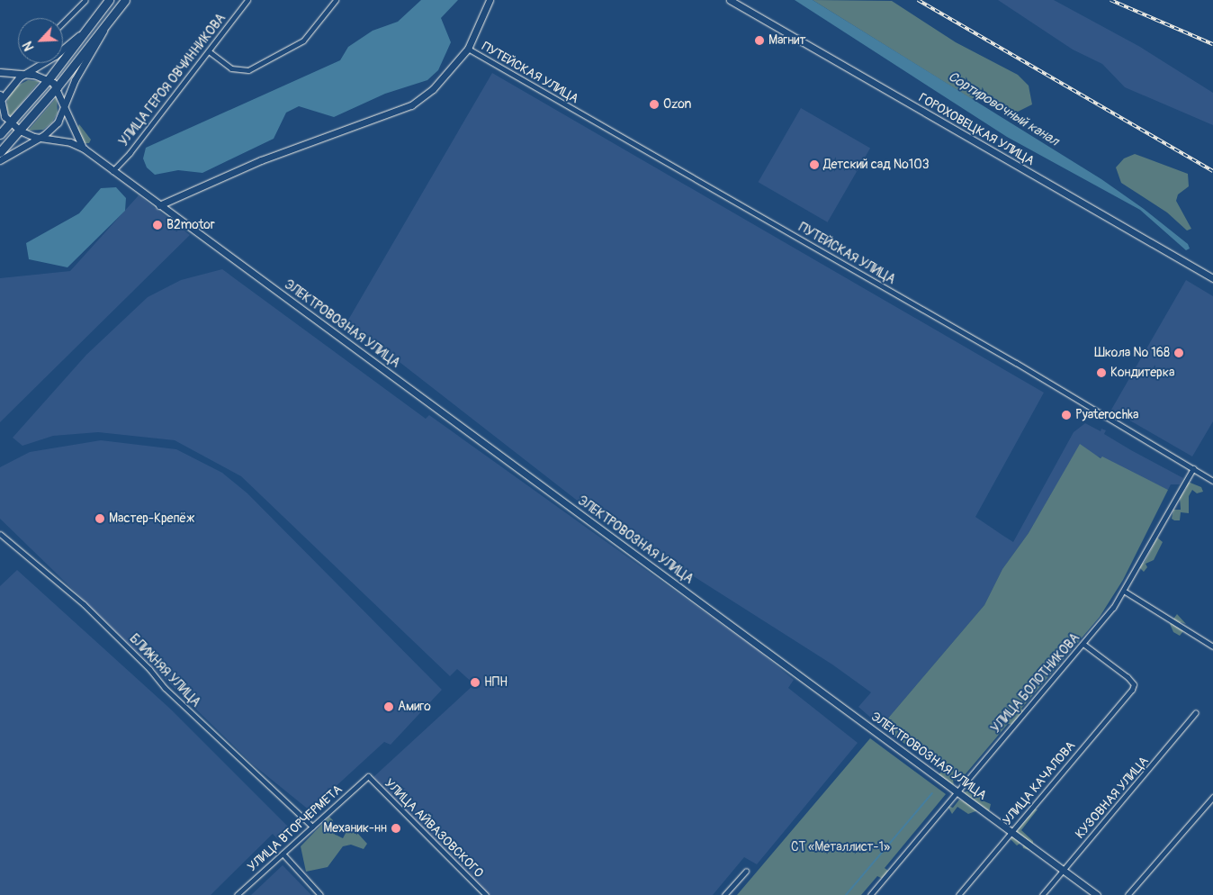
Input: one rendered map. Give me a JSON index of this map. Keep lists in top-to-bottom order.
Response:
{
  "streets": {
    "street": [
      "ПУТЕЙСКАЯ УЛИЦА",
      "УЛИЦА ГЕРОЯ ОВЧИННИКОВА",
      "ГОРОХОВЕЦКАЯ УЛИЦА",
      "ЭЛЕКТРОВОЗНАЯ УЛИЦА",
      "БЛИЖНЯЯ УЛИЦА",
      "УЛИЦА БОЛОТНИКОВА",
      "УЛИЦА КАЧАЛОВА",
      "КУЗОВНАЯ УЛИЦА",
      "УЛИЦА ВТОРЧЕРМЕТА",
      "УЛИЦА АЙВАЗОВСКОГО"
    ]
  },
  "crossings": [
    ["ПУТЕЙСКАЯ УЛИЦА", "УЛИЦА БОЛОТНИКОВА"],
    ["УЛИЦА ГЕРОЯ ОВЧИННИКОВА", "ЭЛЕКТРОВОЗНАЯ УЛИЦА"],
    ["ЭЛЕКТРОВОЗНАЯ УЛИЦА", "УЛИЦА БОЛОТНИКОВА"],
    ["ЭЛЕКТРОВОЗНАЯ УЛИЦА", "УЛИЦА КАЧАЛОВА"],
    ["ЭЛЕКТРОВОЗНАЯ УЛИЦА", "КУЗОВНАЯ УЛИЦА"],
    ["БЛИЖНЯЯ УЛИЦА", "УЛИЦА ВТОРЧЕРМЕТА"],
    ["УЛИЦА БОЛОТНИКОВА", "УЛИЦА КАЧАЛОВА"],
    ["УЛИЦА ВТОРЧЕРМЕТА", "УЛИЦА АЙВАЗОВСКОГО"]
  ],
  "water": ["Сортировочный канал"],
  "parks": ["СТ «Металлист-1»"],
  "places": [
    "Магнит",
    "Ozon",
    "Детский сад №103",
    "B2motor",
    "Школа № 168",
    "Кондитерка",
    "Pyaterochka",
    "Мастер-Крепёж",
    "НПН",
    "Амиго",
    "Механик-нн"
  ],
  "north": "bottom left"
}
